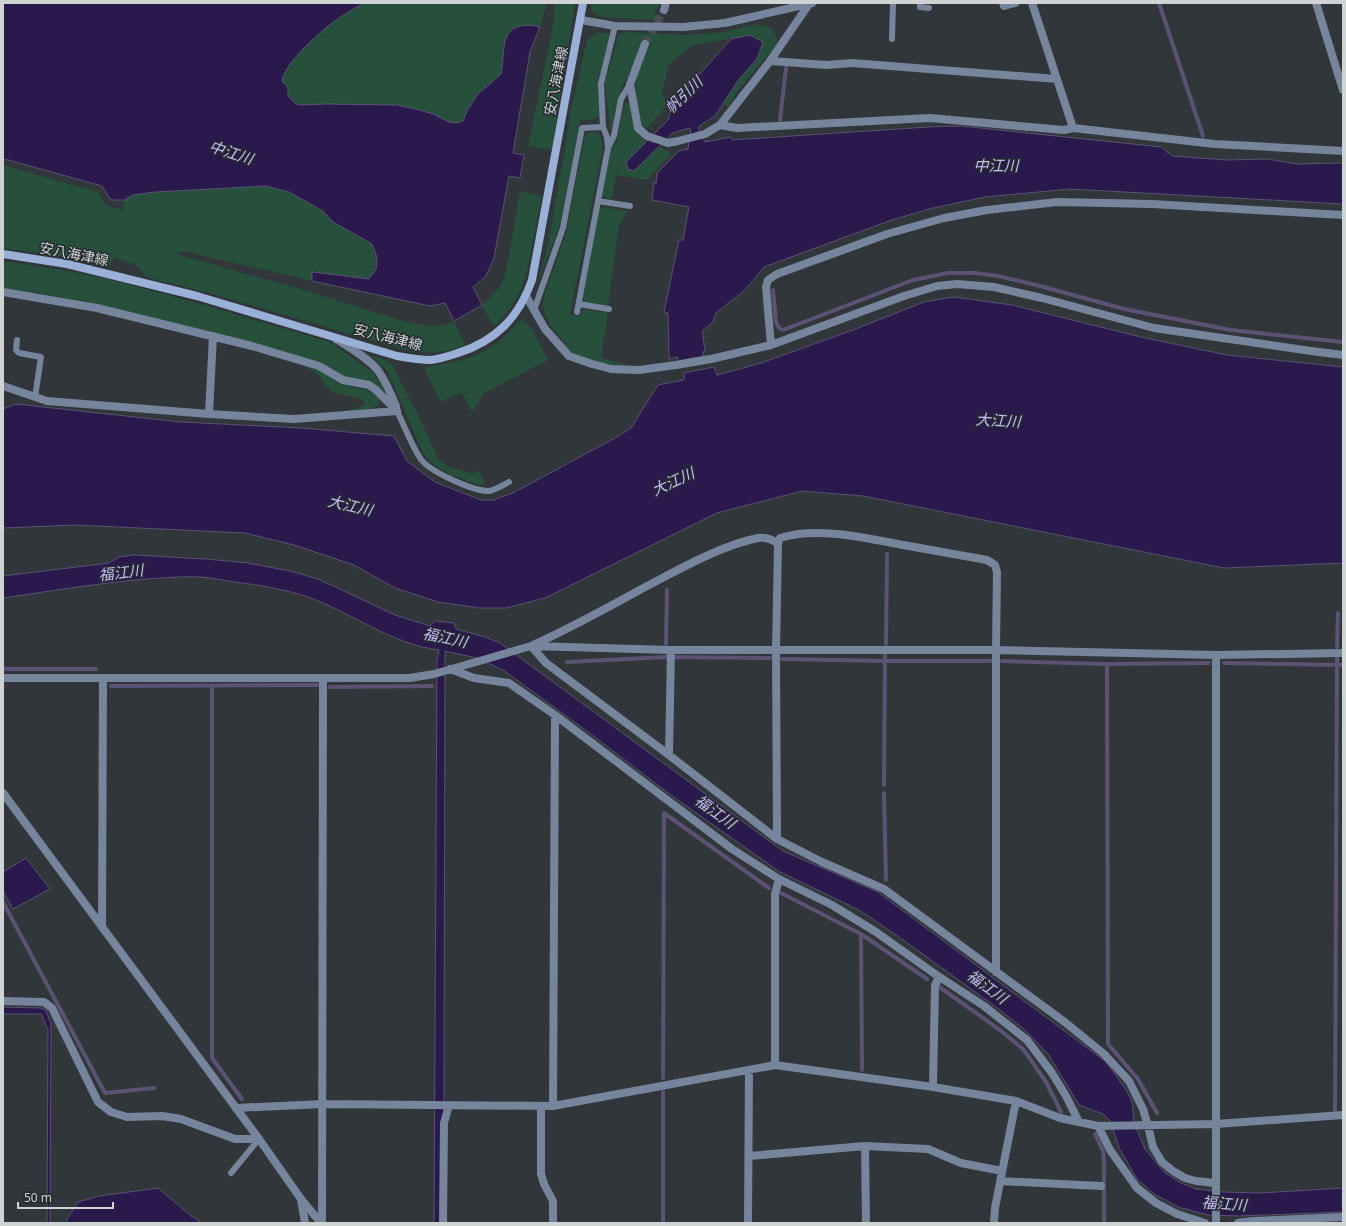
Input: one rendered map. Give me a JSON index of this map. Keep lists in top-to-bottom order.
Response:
{
  "streets": {
    "main road": ["安八海津線"]
  },
  "water": [
    "帆引川",
    "中江川",
    "大江川",
    "福江川"
  ],
  "scale_bar": "50 m"
}
